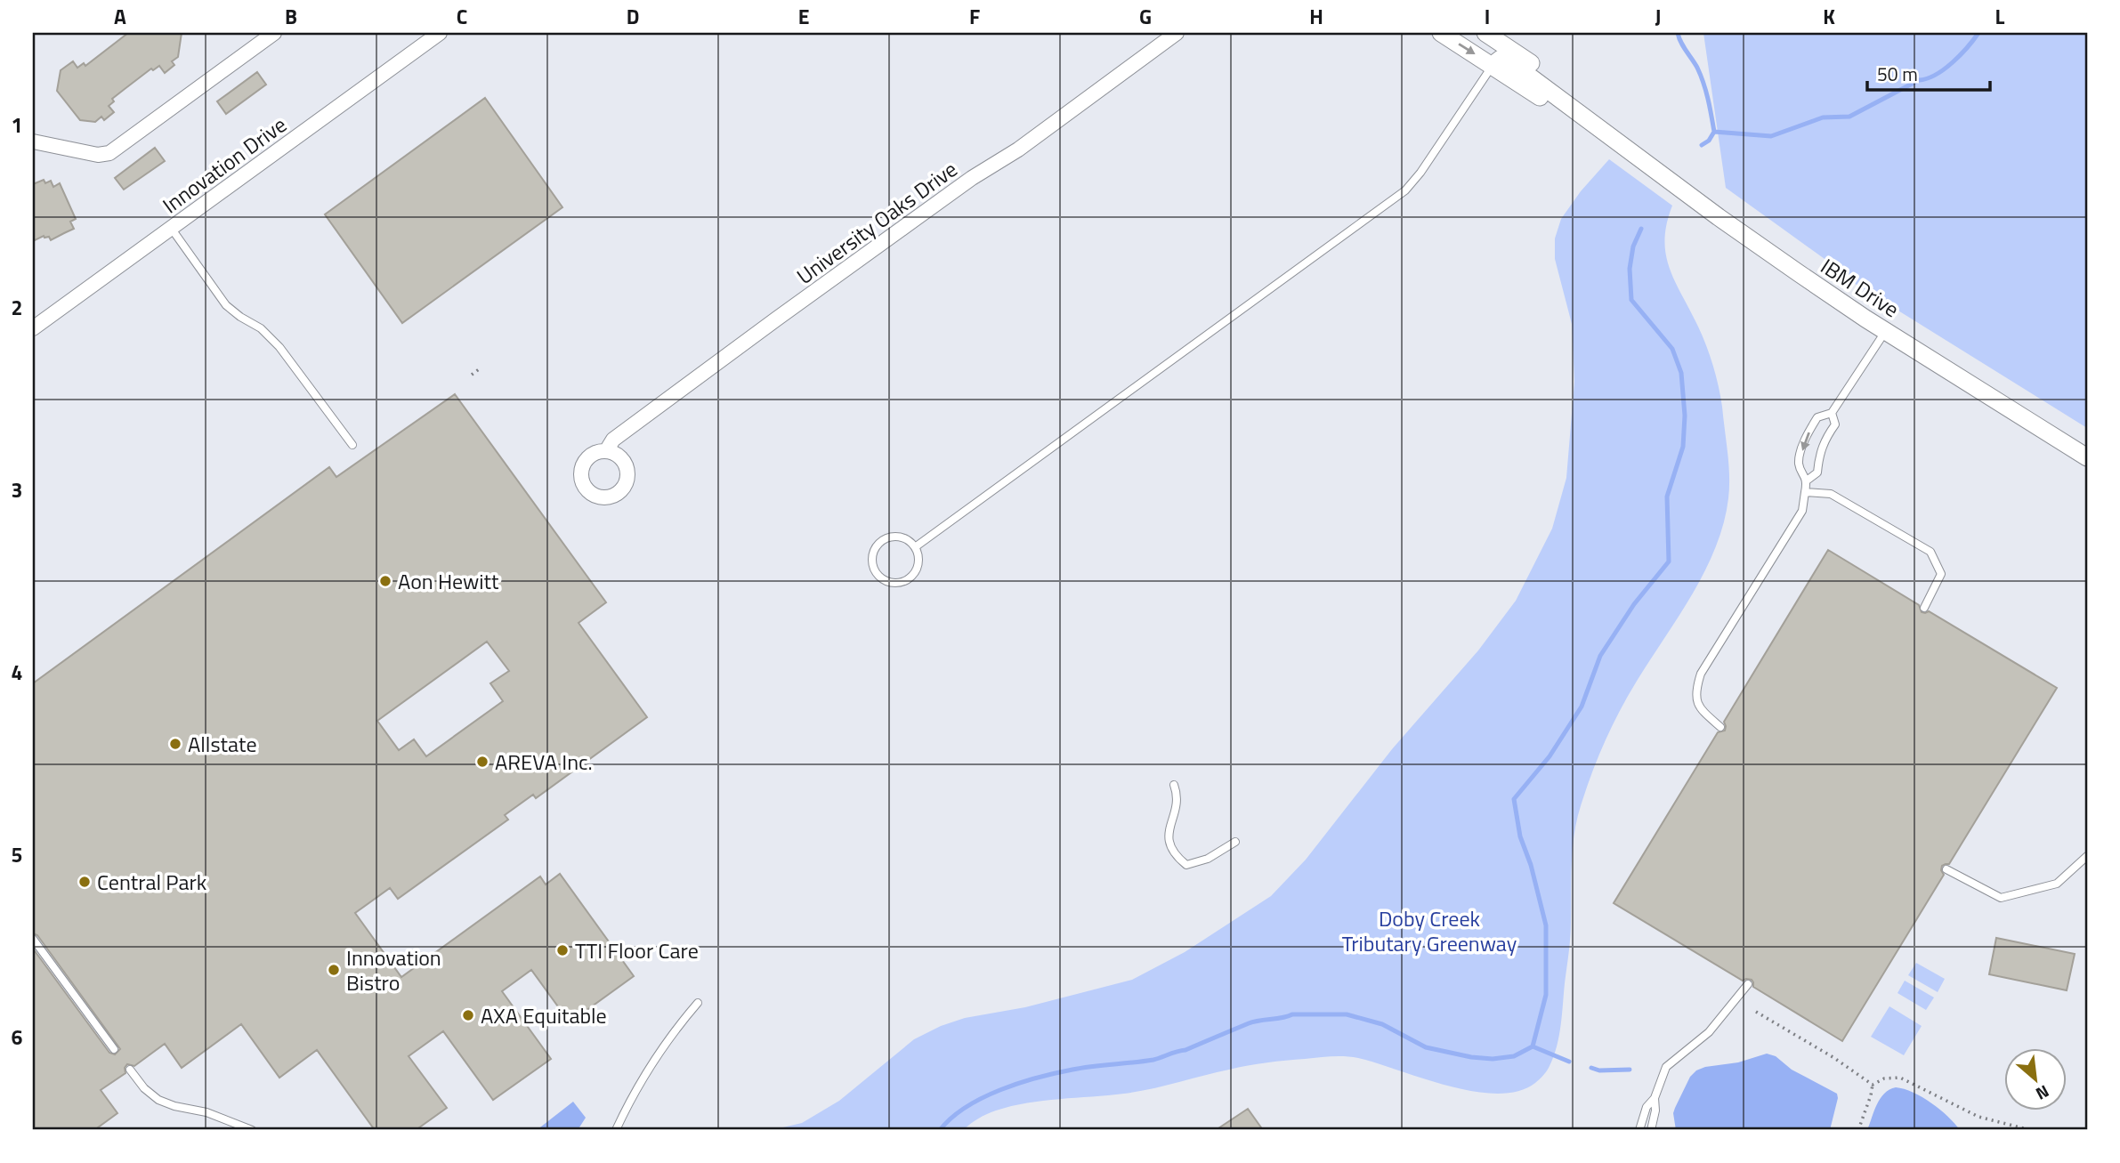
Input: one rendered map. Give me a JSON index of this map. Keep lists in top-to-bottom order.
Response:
{
  "streets": {
    "street": ["Innovation Drive", "University Oaks Drive", "IBM Drive"]
  },
  "parks": ["Doby Creek Tributary Greenway"],
  "places": [
    "Aon Hewitt",
    "Allstate",
    "AREVA Inc.",
    "Central Park",
    "TTI Floor Care",
    "Innovation Bistro",
    "AXA Equitable"
  ],
  "scale_bar": "50 m",
  "north": "bottom right",
  "grid": {
    "columns": [
      "A",
      "B",
      "C",
      "D",
      "E",
      "F",
      "G",
      "H",
      "I",
      "J",
      "K",
      "L"
    ],
    "rows": [
      "1",
      "2",
      "3",
      "4",
      "5",
      "6"
    ]
  }
}
